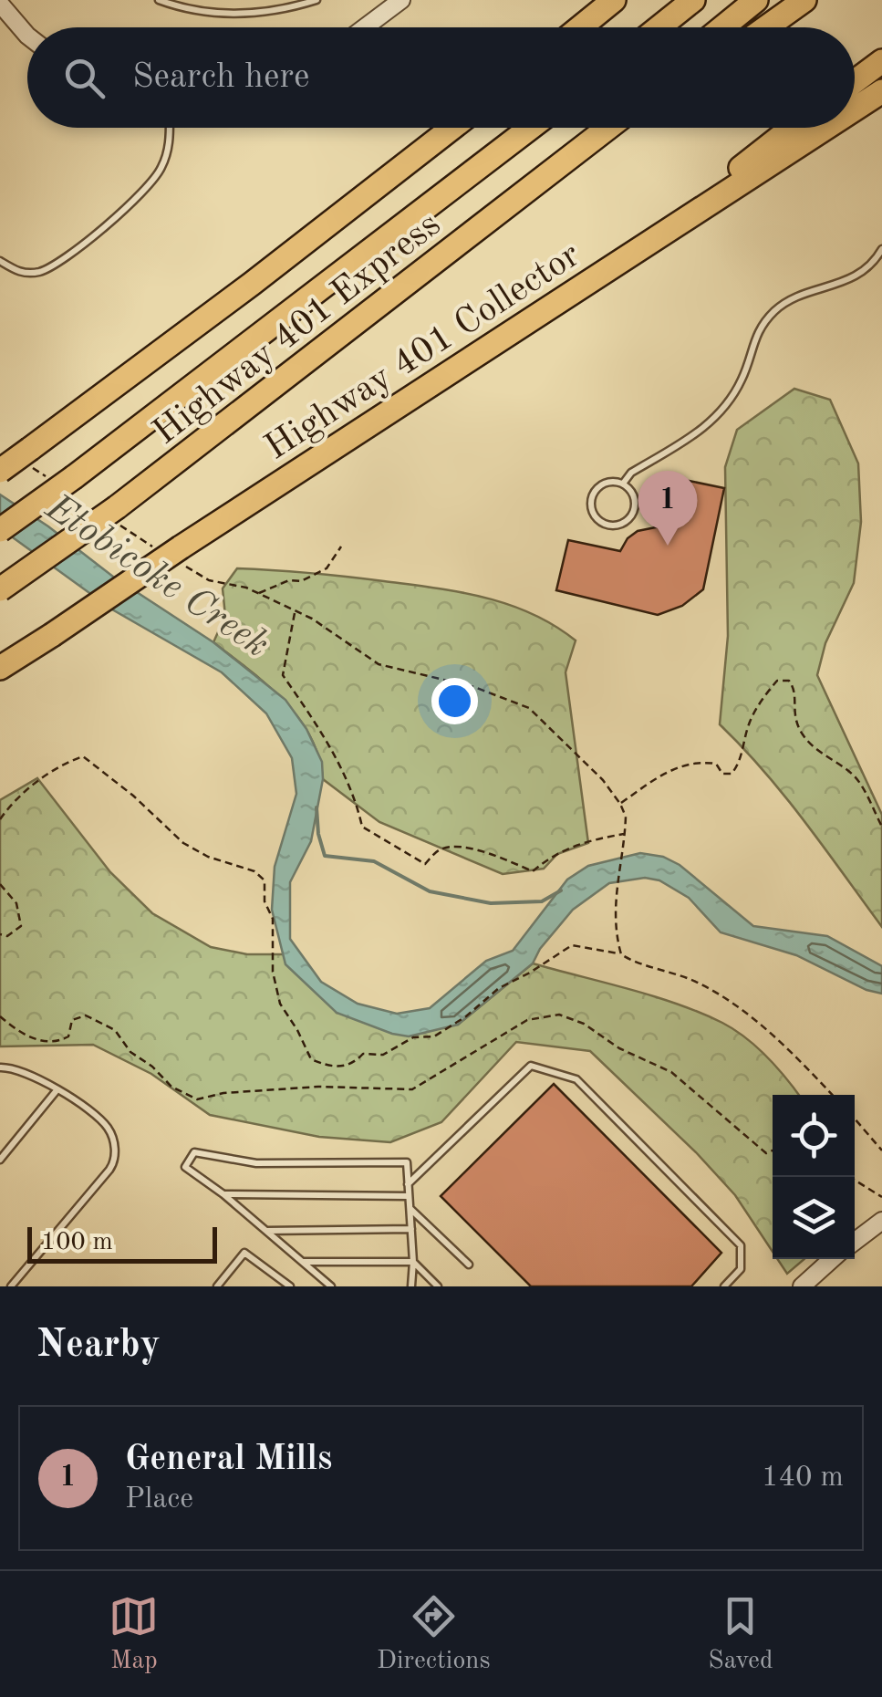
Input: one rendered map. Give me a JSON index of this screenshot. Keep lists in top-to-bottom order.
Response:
{
  "streets": {
    "highway": ["Highway 401 Express", "Highway 401 Collector"]
  },
  "water": ["Etobicoke Creek"],
  "scale_bar": "100 m",
  "page": {
    "search": "Search here",
    "pins": "1",
    "scale": "100 m",
    "heading": "Nearby",
    "list": [
      {
        "mark": "1",
        "name": "General Mills",
        "note": "Place",
        "value": "140 m"
      }
    ],
    "nav": ["Map", "Directions", "Saved"]
  }
}
